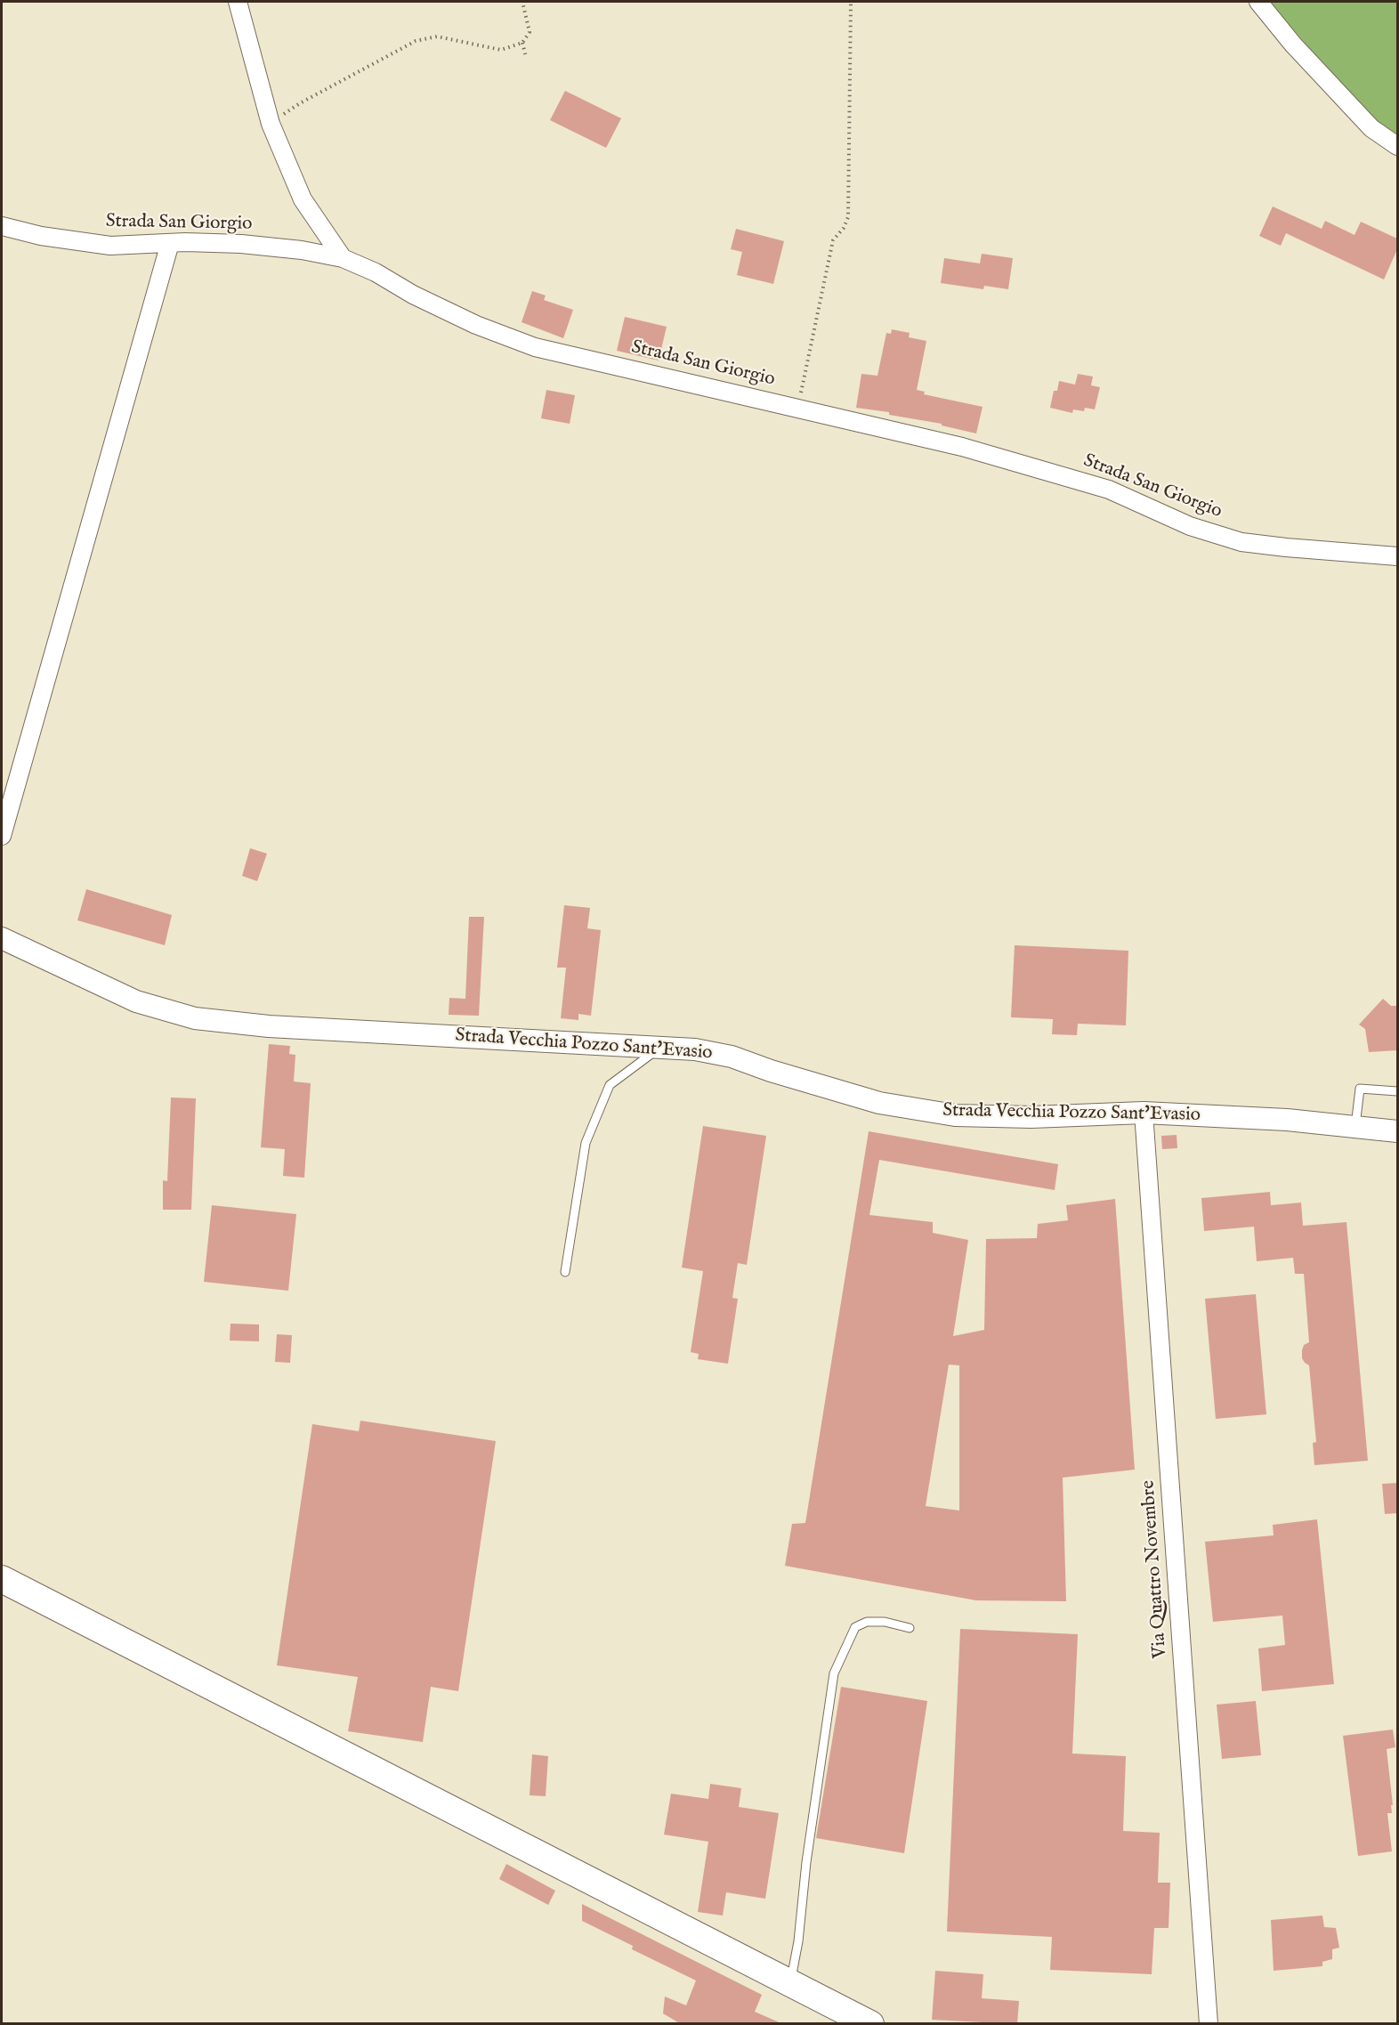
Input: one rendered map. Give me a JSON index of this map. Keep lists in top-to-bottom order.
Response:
{
  "streets": {
    "street": ["Strada San Giorgio", "Strada Vecchia Pozzo Sant'Evasio", "Via Quattro Novembre"]
  },
  "crossings": [
    ["Strada Vecchia Pozzo Sant'Evasio", "Via Quattro Novembre"]
  ]
}
